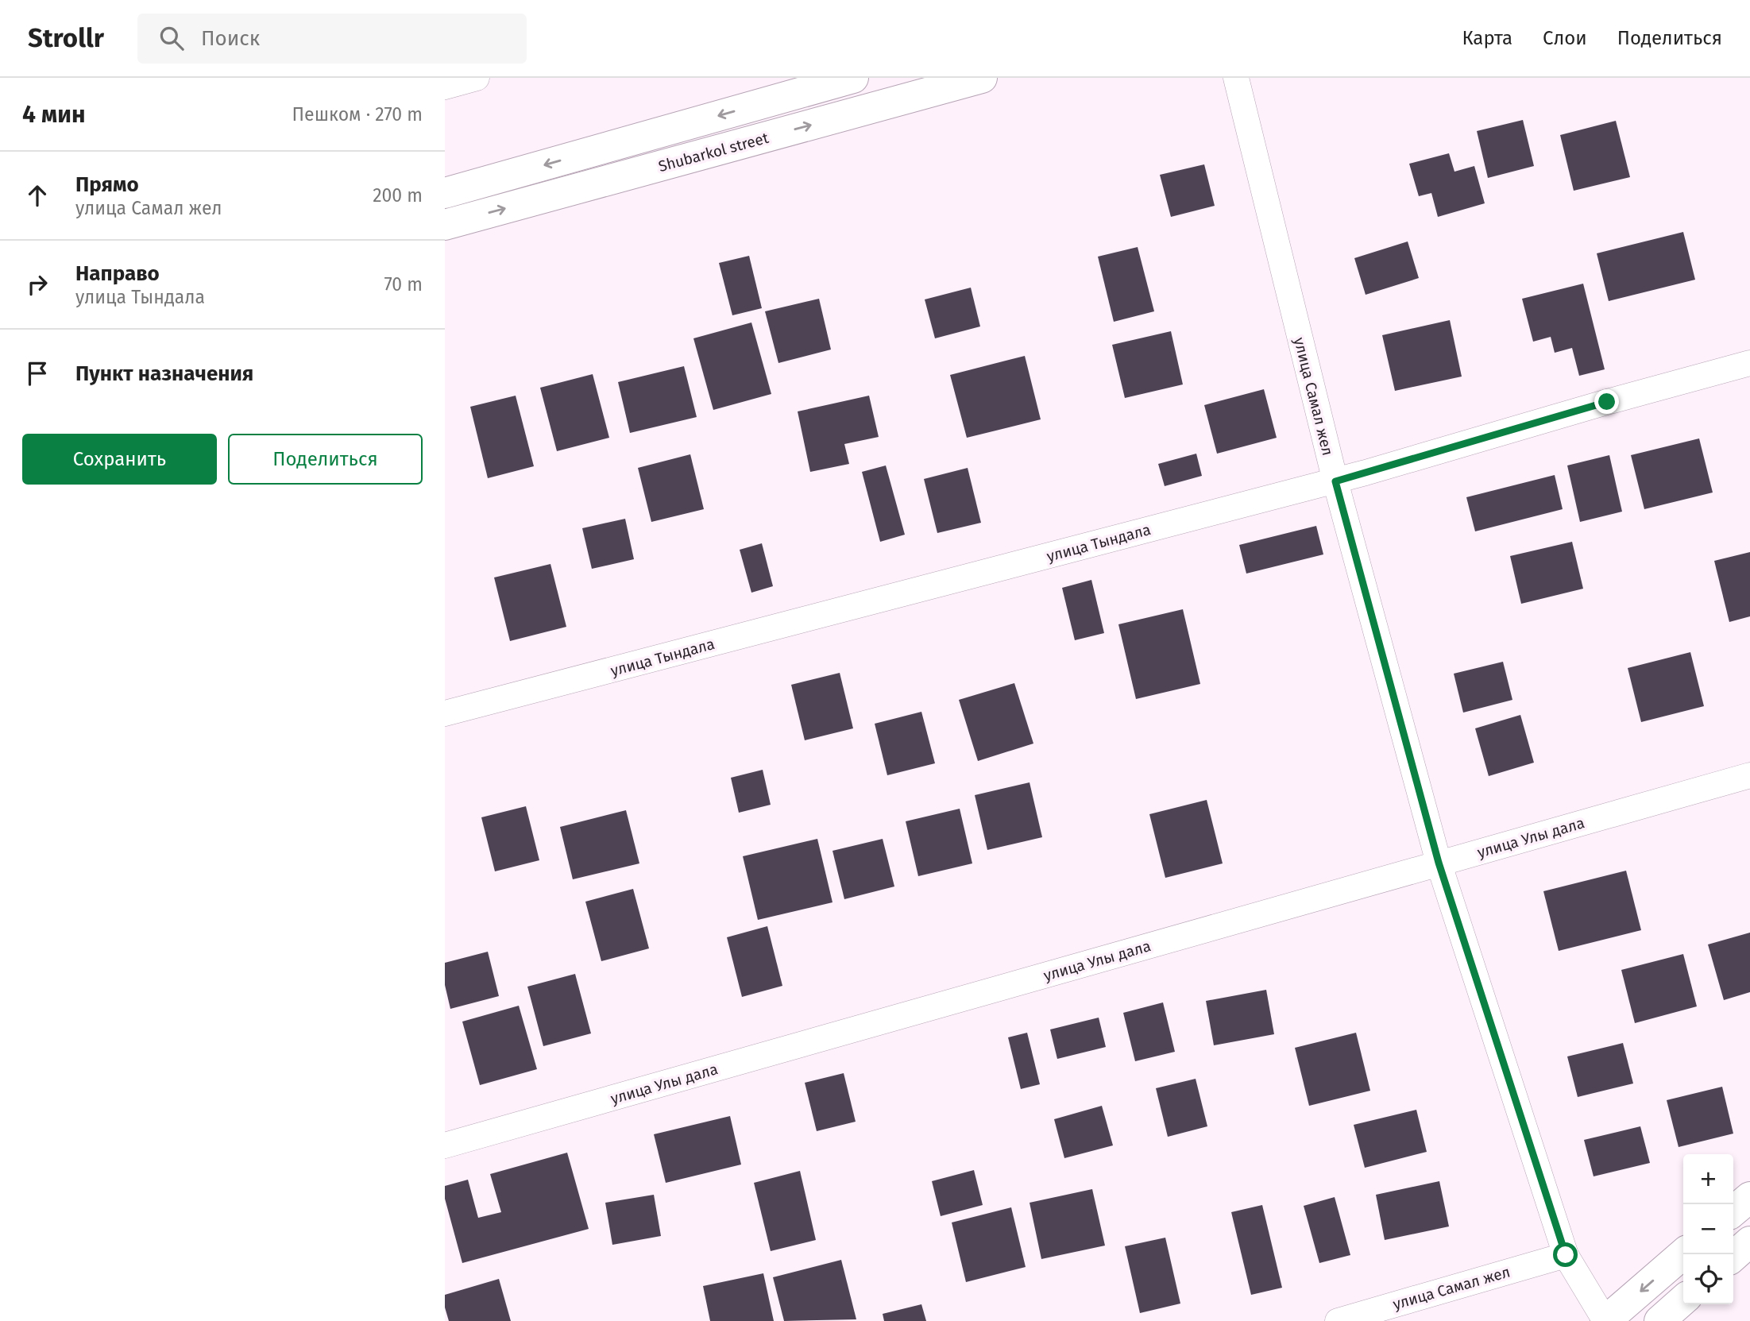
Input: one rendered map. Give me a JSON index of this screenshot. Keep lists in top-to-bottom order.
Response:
{
  "streets": {
    "street": [
      "Shubarkol street",
      "улица Самал жел",
      "улица Тындала",
      "улица Улы дала"
    ]
  },
  "crossings": [
    ["улица Самал жел", "улица Тындала"],
    ["улица Самал жел", "улица Улы дала"]
  ],
  "page": {
    "header": "Strollr",
    "search": "Поиск",
    "nav": ["Карта", "Слои", "Поделиться"],
    "heading": ["4 мин", "Пешком · 270 m"],
    "list": [
      ["Прямо", "улица Самал жел", "200 m"],
      ["Направо", "улица Тындала", "70 m"],
      "Пункт назначения"
    ],
    "buttons": ["Сохранить", "Поделиться"],
    "map_buttons": ["+", "−"]
  }
}
